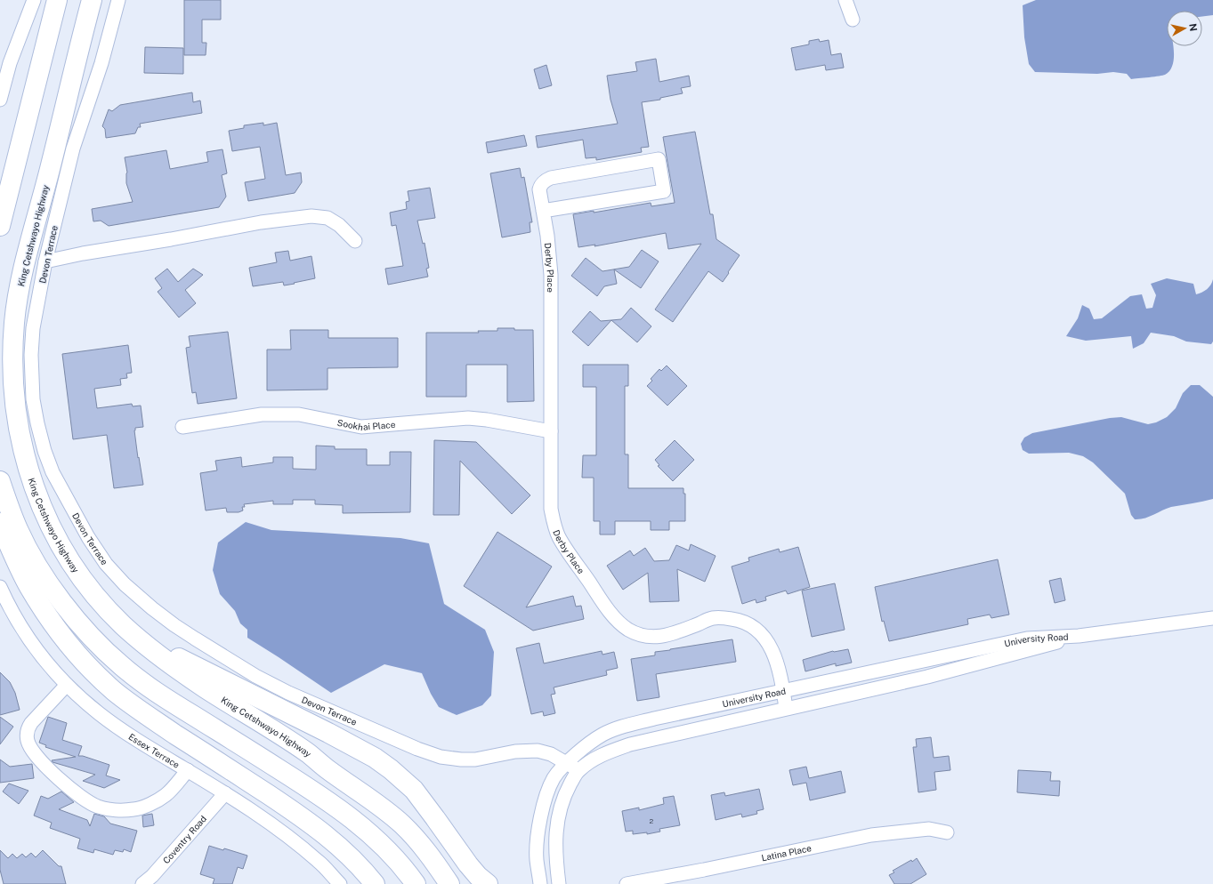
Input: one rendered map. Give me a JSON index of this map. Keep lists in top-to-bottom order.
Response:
{
  "streets": {
    "highway": ["King Cetshwayo Highway"],
    "street": [
      "Devon Terrace",
      "Derby Place",
      "Sookhai Place",
      "University Road",
      "Essex Terrace",
      "Coventry Road",
      "Latina Place"
    ]
  },
  "crossings": [
    ["Devon Terrace", "University Road"],
    ["Derby Place", "Sookhai Place"],
    ["Derby Place", "University Road"],
    ["Essex Terrace", "Coventry Road"]
  ],
  "house_numbers": ["2"],
  "north": "right"
}
